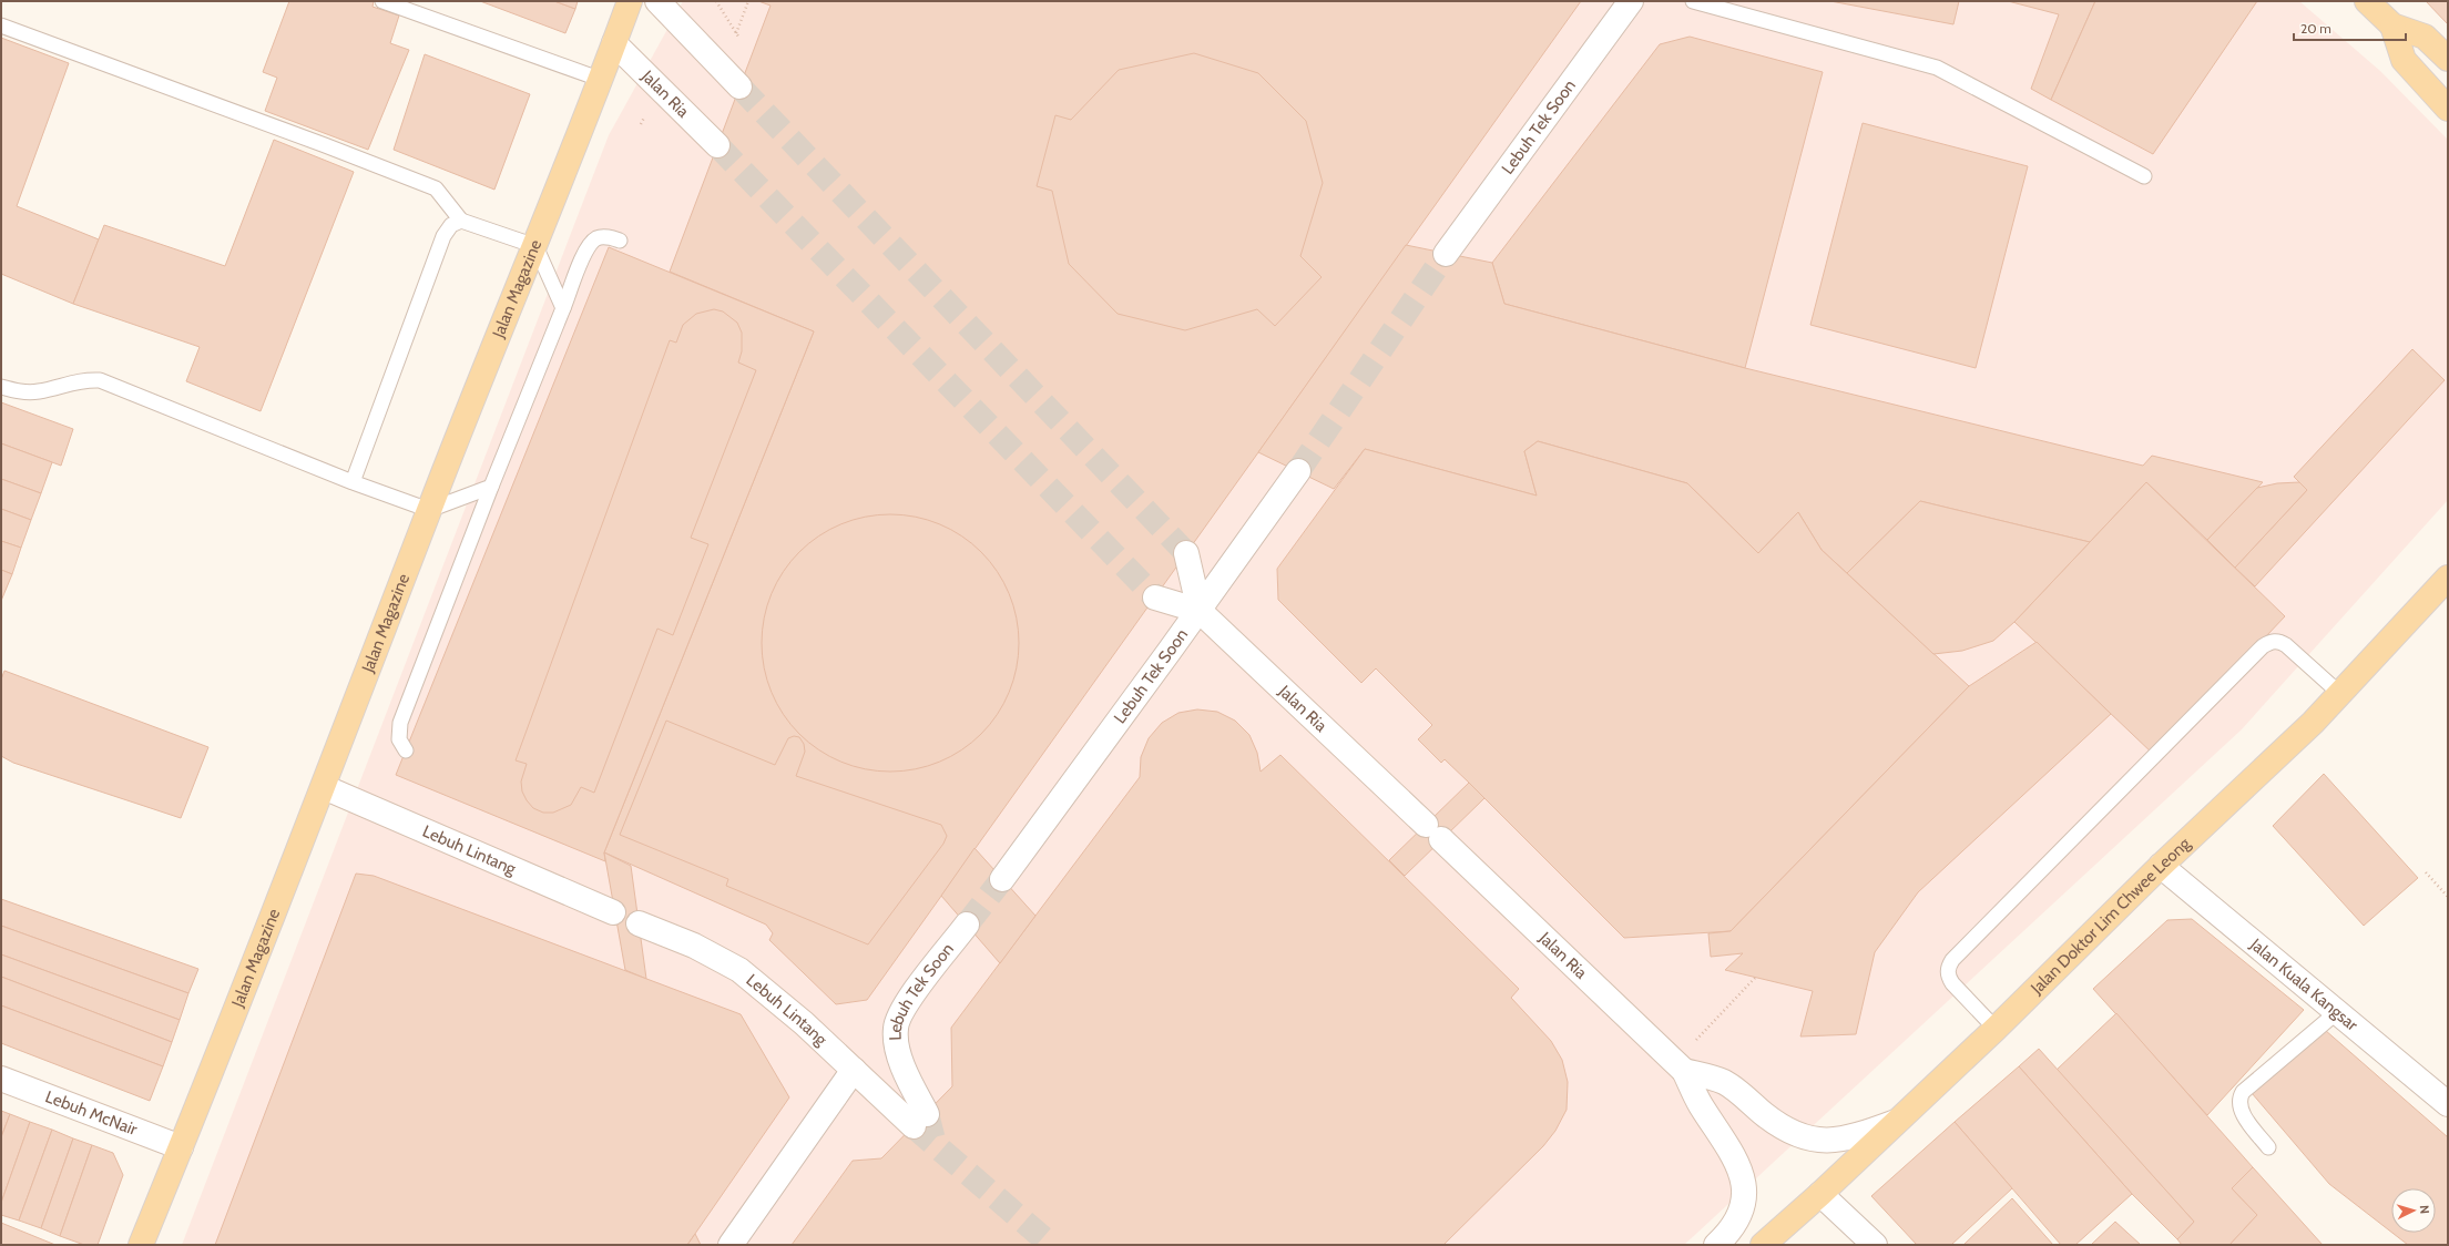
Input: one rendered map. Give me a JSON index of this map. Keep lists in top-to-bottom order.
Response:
{
  "streets": {
    "main road": ["Jalan Magazine", "Jalan Doktor Lim Chwee Leong"],
    "street": [
      "Jalan Ria",
      "Lebuh Tek Soon",
      "Lebuh Lintang",
      "Jalan Kuala Kangsar",
      "Lebuh McNair"
    ]
  },
  "crossings": [
    ["Jalan Ria", "Lebuh Tek Soon"],
    ["Jalan Ria", "Jalan Magazine"],
    ["Jalan Ria", "Jalan Doktor Lim Chwee Leong"],
    ["Lebuh Tek Soon", "Lebuh Lintang"],
    ["Jalan Magazine", "Lebuh Lintang"],
    ["Jalan Magazine", "Lebuh McNair"],
    ["Jalan Doktor Lim Chwee Leong", "Jalan Kuala Kangsar"]
  ],
  "scale_bar": "20 m",
  "north": "right"
}
